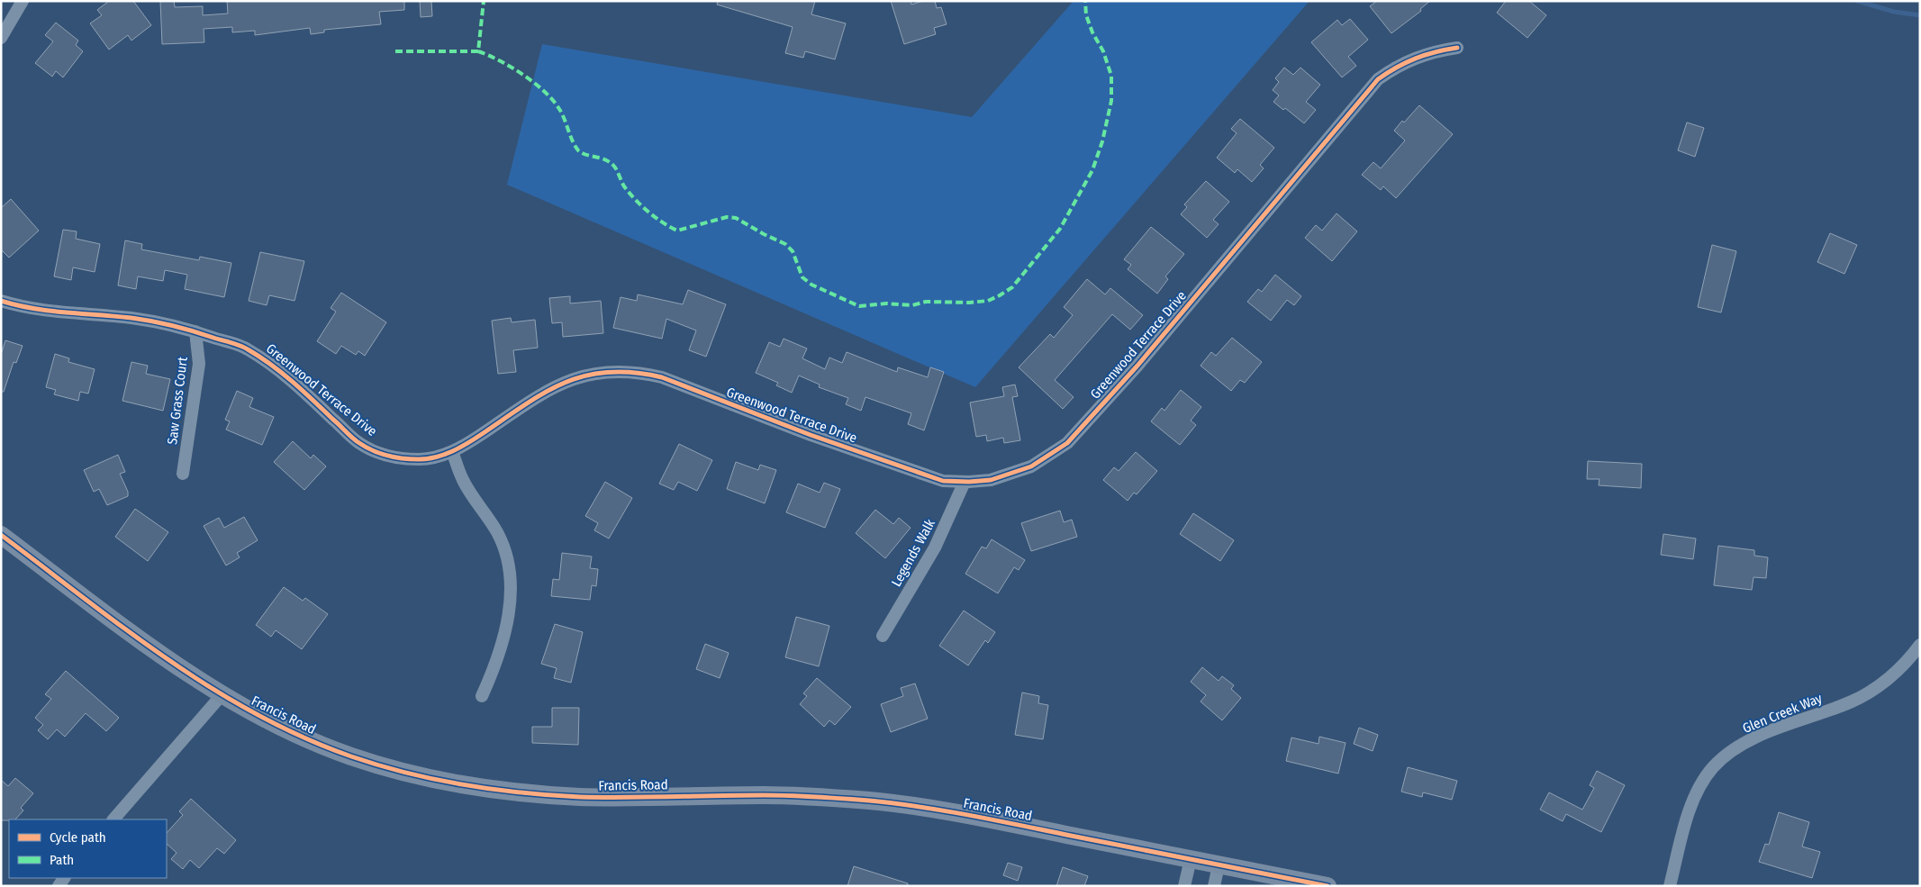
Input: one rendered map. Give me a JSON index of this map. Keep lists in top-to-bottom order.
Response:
{
  "streets": {
    "street": [
      "Greenwood Terrace Drive",
      "Saw Grass Court",
      "Legends Walk",
      "Glen Creek Way",
      "Francis Road"
    ]
  },
  "crossings": [
    ["Greenwood Terrace Drive", "Saw Grass Court"],
    ["Greenwood Terrace Drive", "Legends Walk"]
  ],
  "legend": ["Cycle path", "Path"]
}
